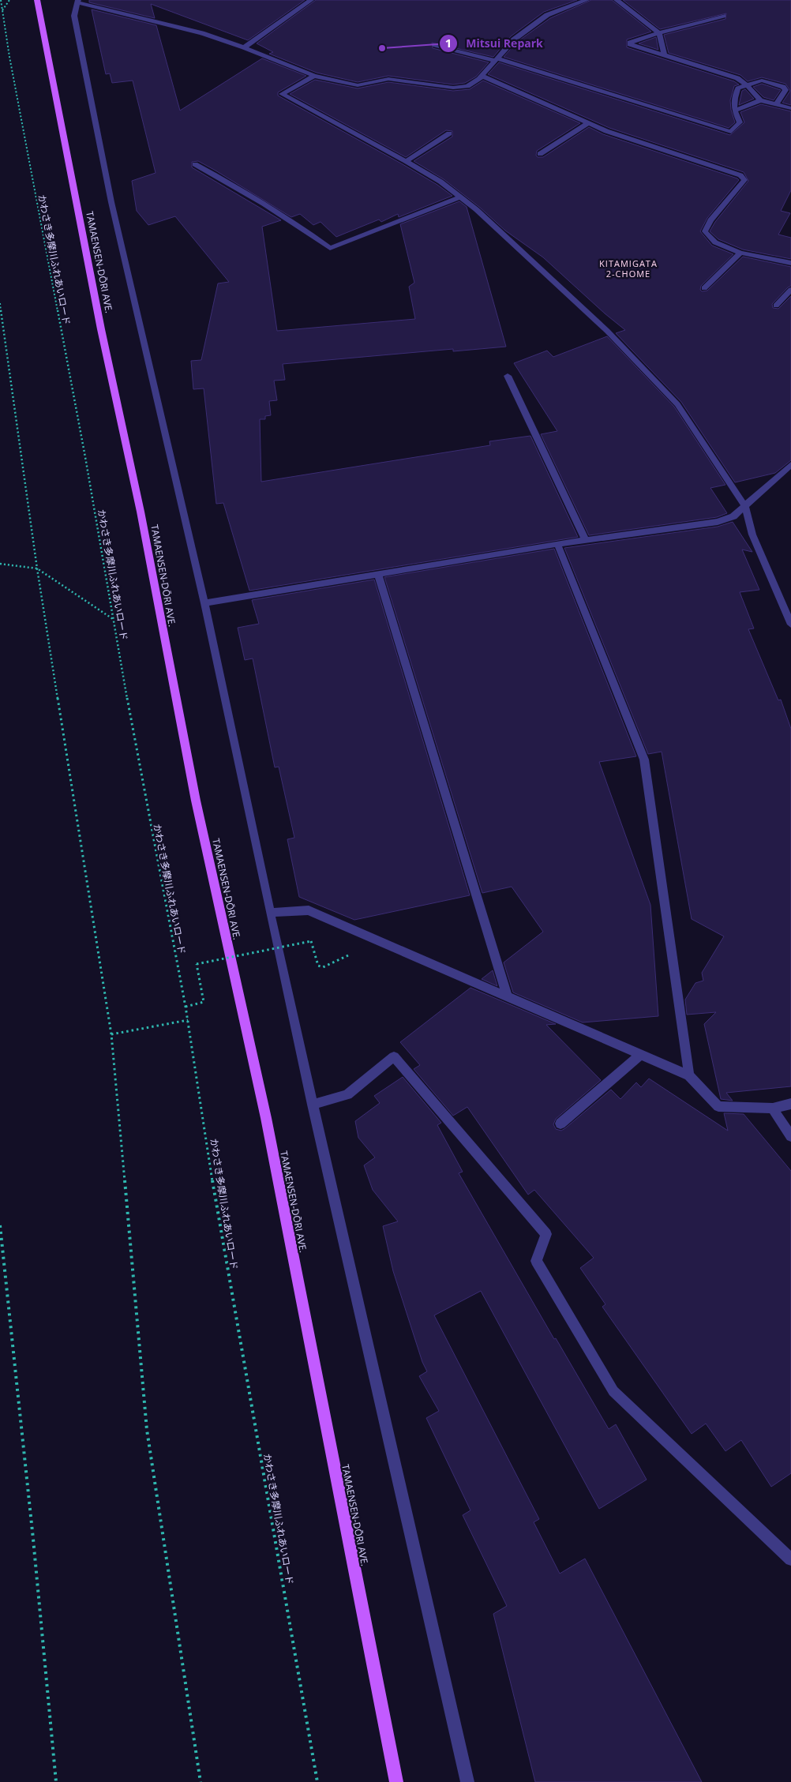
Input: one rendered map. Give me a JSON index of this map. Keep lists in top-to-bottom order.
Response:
{
  "streets": {
    "main road": ["TAMAENSEN-DŌRI AVE."],
    "path": ["かわさき多摩川ふれあいロード"]
  },
  "districts": ["KITAMIGATA 2-CHOME"],
  "places": ["Mitsui Repark"]
}
